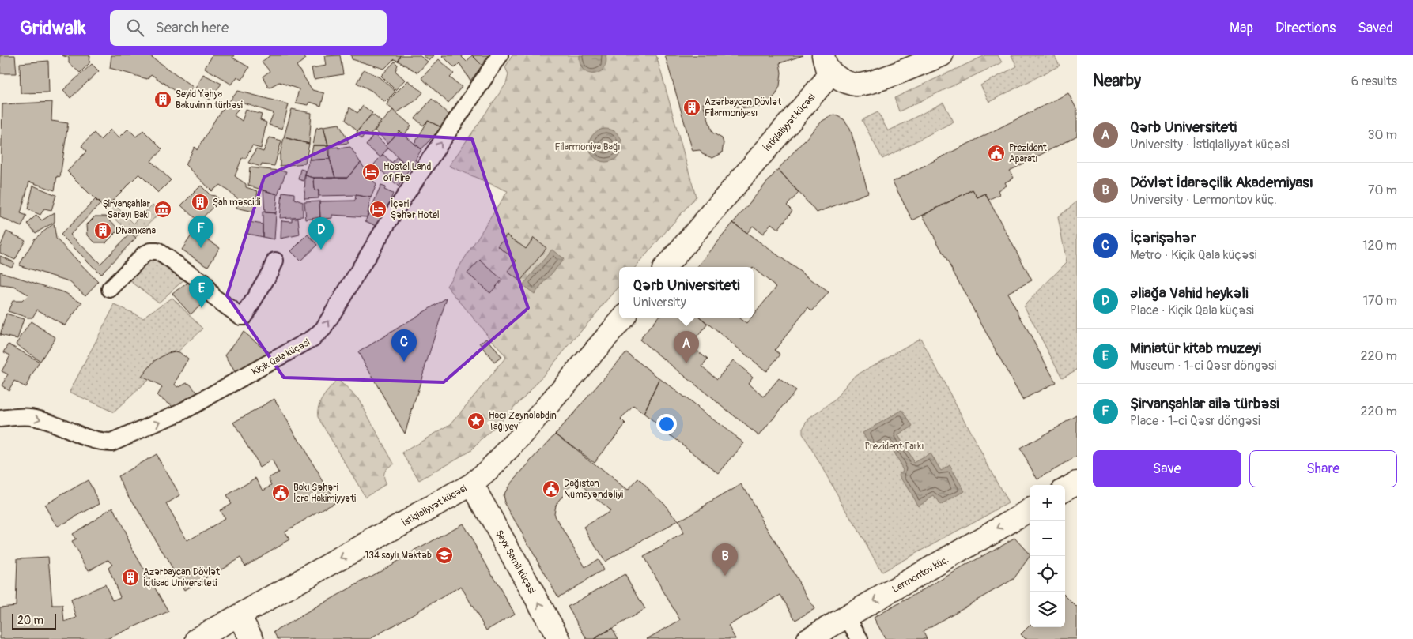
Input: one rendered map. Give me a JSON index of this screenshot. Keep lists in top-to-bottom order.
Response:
{
  "streets": {
    "main road": ["İstiqlaliyyət küçəsi", "Şeyx Şamil küçəsi", "Lermontov küç."],
    "street": ["Kiçik Qala küçəsi"]
  },
  "crossings": [
    ["İstiqlaliyyət küçəsi", "Şeyx Şamil küçəsi"]
  ],
  "one_way": ["Kiçik Qala küçəsi", "Şeyx Şamil küçəsi", "Lermontov küç."],
  "parks": ["Filarmoniya Bağı", "Prezident Parkı"],
  "places": {
    "building": [
      "Seyid Yəhya Bakuvinin türbəsi",
      "Azərbaycan Dövlət Filarmoniyası",
      "Şah məscidi",
      "Divanxana",
      "Azərbaycan Dövlət İqtisad Universiteti"
    ],
    "public building": ["Prezident Aparatı", "Dağıstan Nümayəndəliyi", "Bakı Şəhəri İcra Hakimiyyəti"],
    "hotel": ["Hostel Land of Fire", "İçəri Şəhər Hotel"],
    "museum": ["Şirvanşahlar Sarayı Bakı"],
    "place": ["Hacı Zeynalabdin Tağıyev"],
    "school or university": ["134 saylı Məktəb"]
  },
  "scale_bar": "20 m",
  "page": {
    "header": "Gridwalk",
    "search": "Search here",
    "nav": ["Map", "Directions", "Saved"],
    "heading": ["Nearby", "6 results"],
    "list": [
      {
        "mark": "A",
        "name": "Qərb Universiteti",
        "note": "University · İstiqlaliyyət küçəsi",
        "value": "30 m"
      },
      {
        "mark": "B",
        "name": "Dövlət İdarəçilik Akademiyası",
        "note": "University · Lermontov küç.",
        "value": "70 m"
      },
      {
        "mark": "C",
        "name": "İçərişəhər",
        "note": "Metro · Kiçik Qala küçəsi",
        "value": "120 m"
      },
      {
        "mark": "D",
        "name": "Əliağa Vahid heykəli",
        "note": "Place · Kiçik Qala küçəsi",
        "value": "170 m"
      },
      {
        "mark": "E",
        "name": "Miniatür kitab muzeyi",
        "note": "Museum · 1-ci Qəsr döngəsi",
        "value": "220 m"
      },
      {
        "mark": "F",
        "name": "Şirvanşahlar ailə türbəsi",
        "note": "Place · 1-ci Qəsr döngəsi",
        "value": "220 m"
      }
    ],
    "pins": [
      "F",
      "D",
      "E",
      "C",
      "A",
      "B"
    ],
    "popup": ["Qərb Universiteti", "University"],
    "buttons": ["Save", "Share"],
    "map_buttons": ["+", "−"],
    "scale": "20 m"
  }
}
